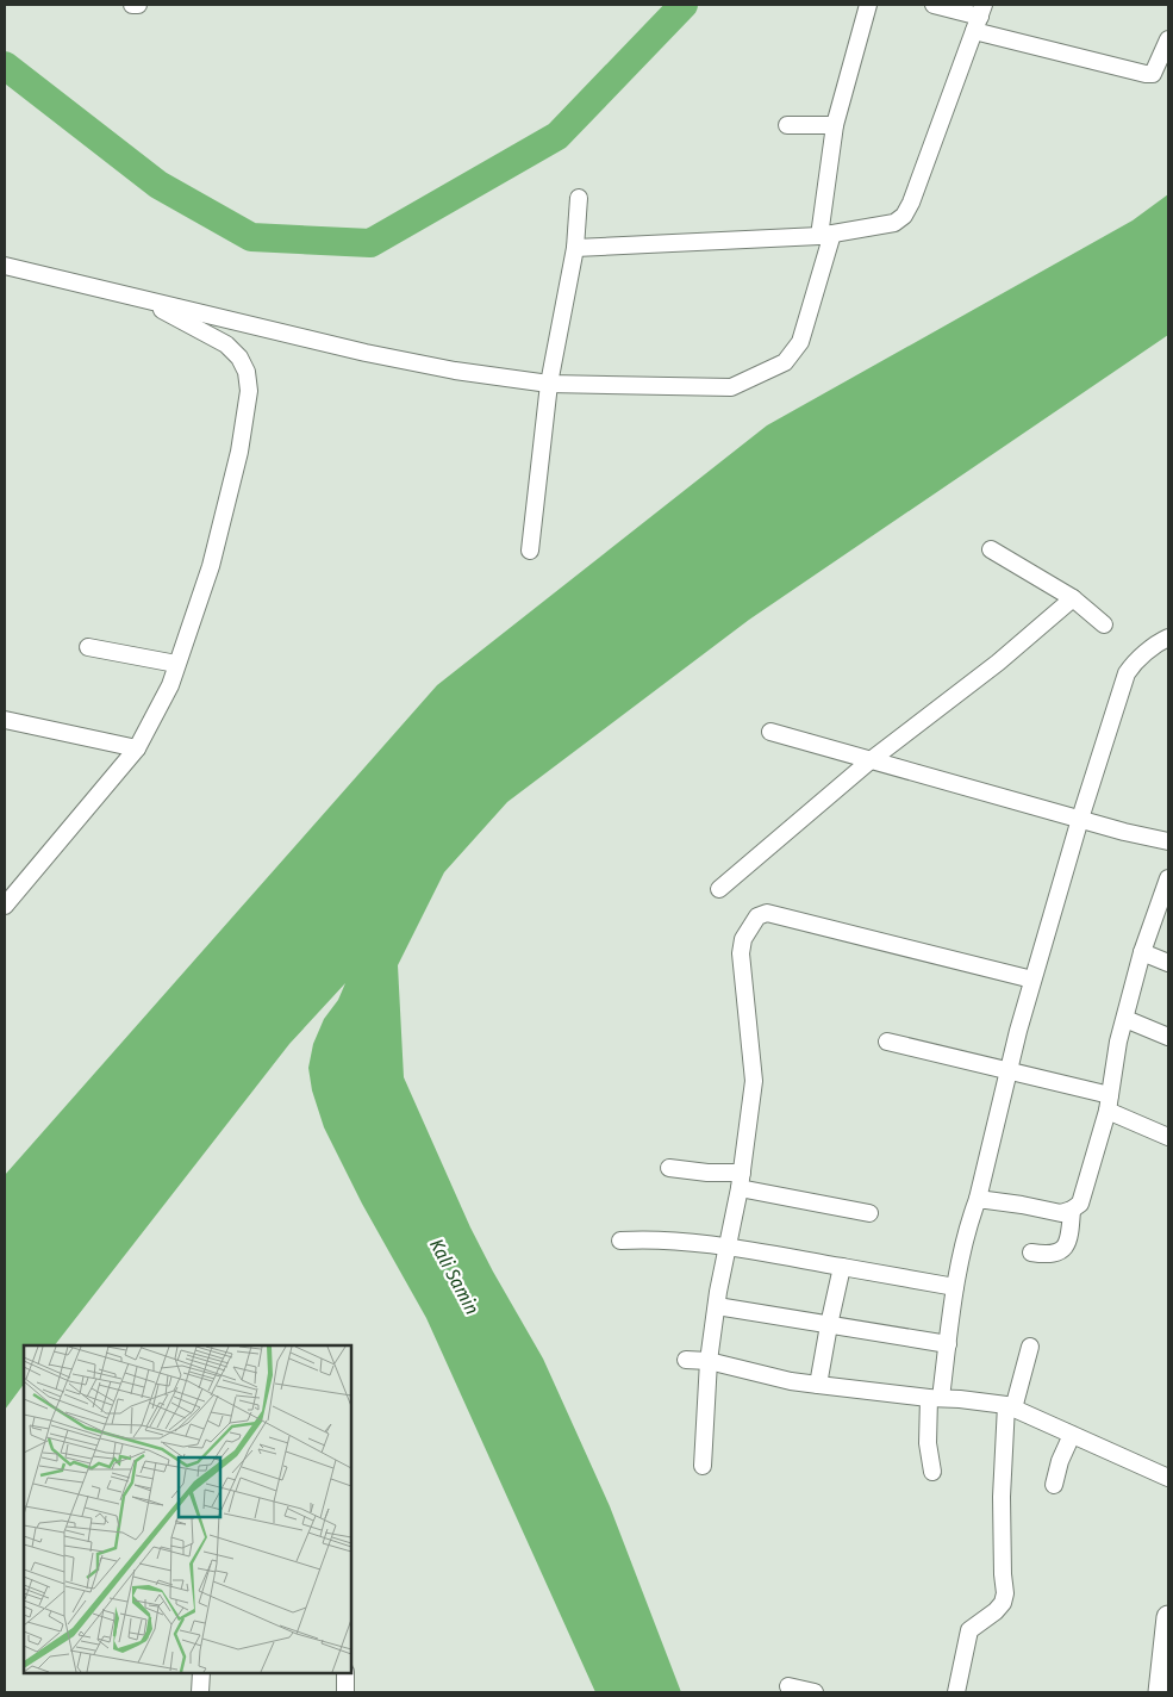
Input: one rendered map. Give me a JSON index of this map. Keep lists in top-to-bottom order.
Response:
{
  "water": ["Kali Samin"]
}
